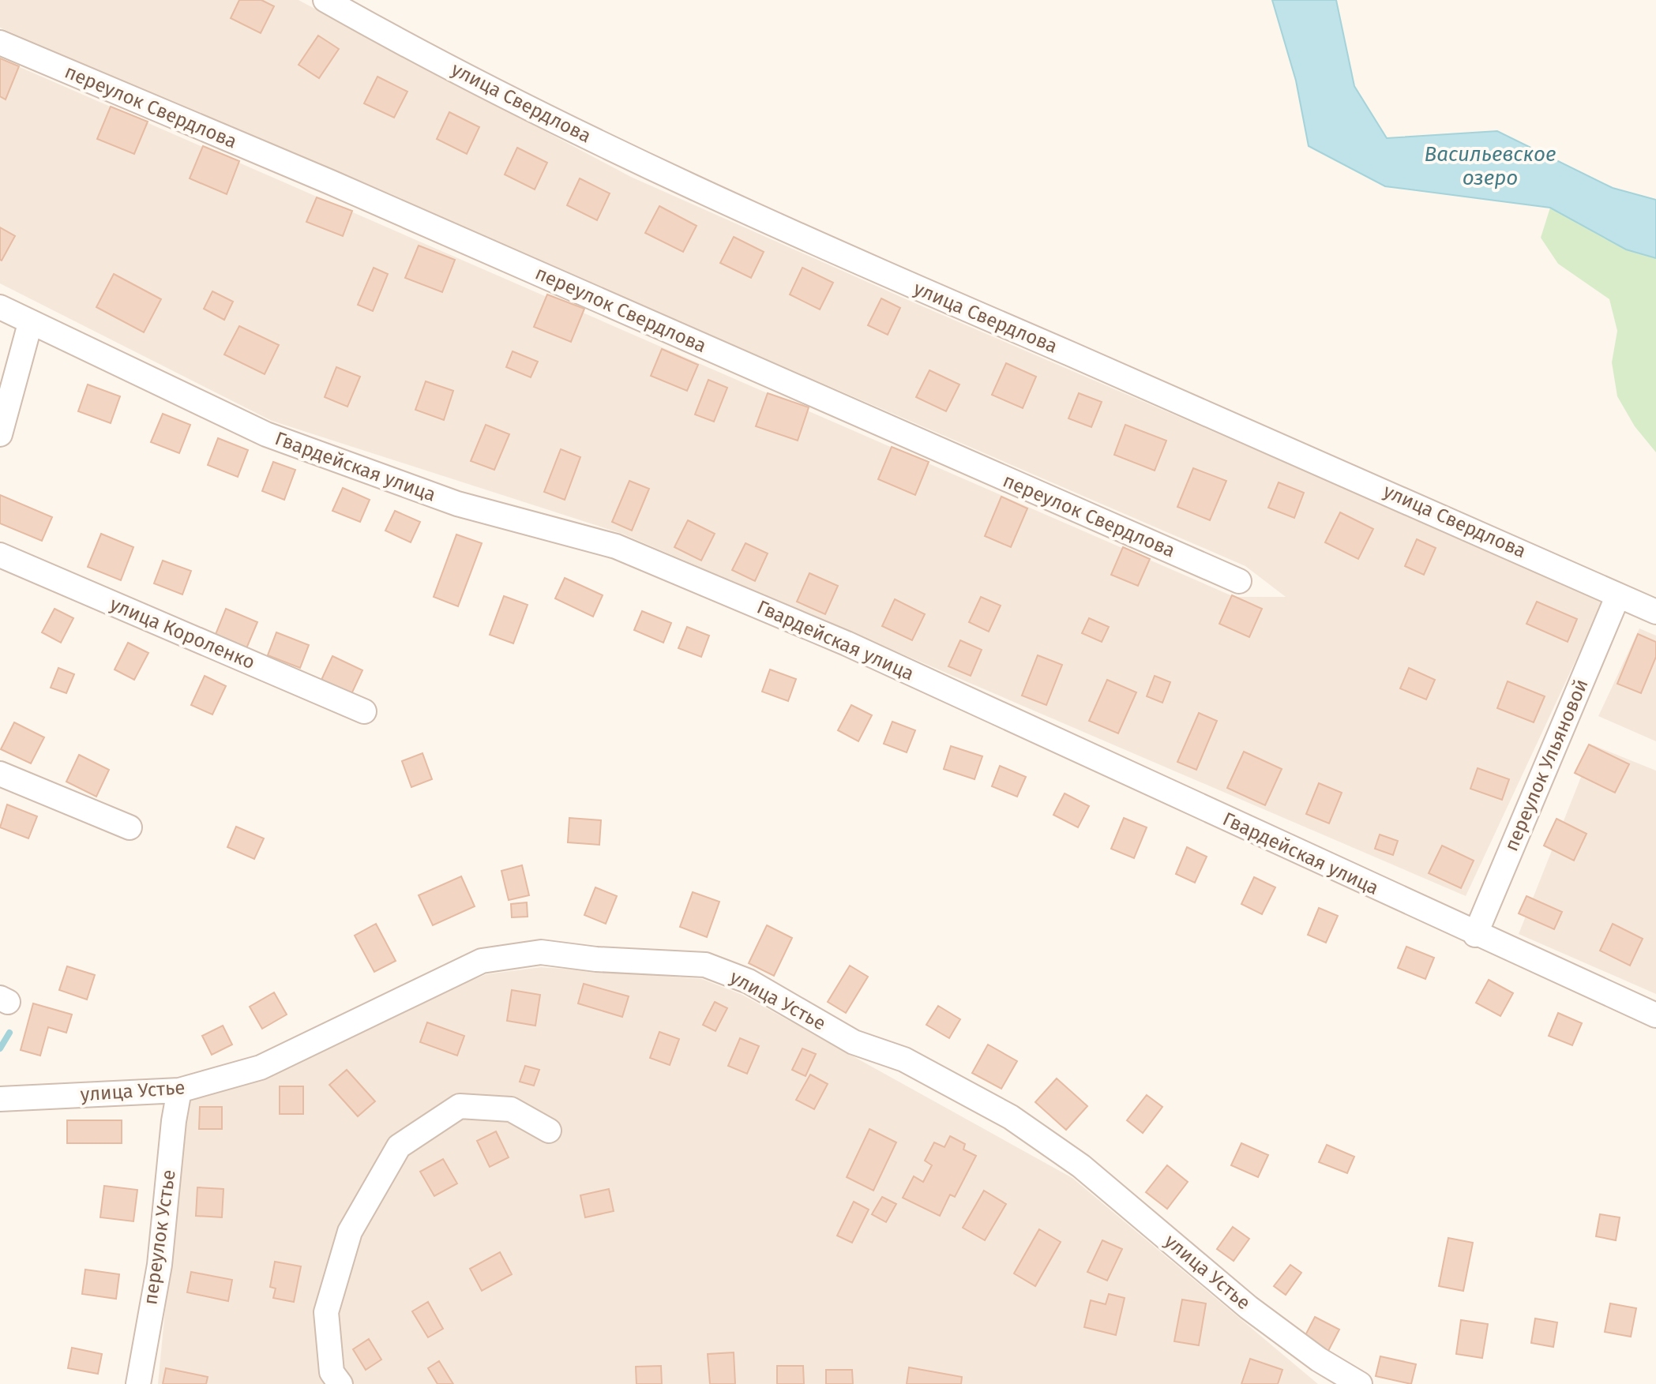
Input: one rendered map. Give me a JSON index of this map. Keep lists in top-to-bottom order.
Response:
{
  "streets": {
    "street": [
      "улица Свердлова",
      "переулок Свердлова",
      "Гвардейская улица",
      "улица Короленко",
      "переулок Ульяновой",
      "улица Устье",
      "переулок Устье"
    ]
  },
  "crossings": [
    ["улица Свердлова", "переулок Ульяновой"],
    ["Гвардейская улица", "переулок Ульяновой"],
    ["улица Устье", "переулок Устье"]
  ],
  "water": ["Васильевское озеро"]
}
